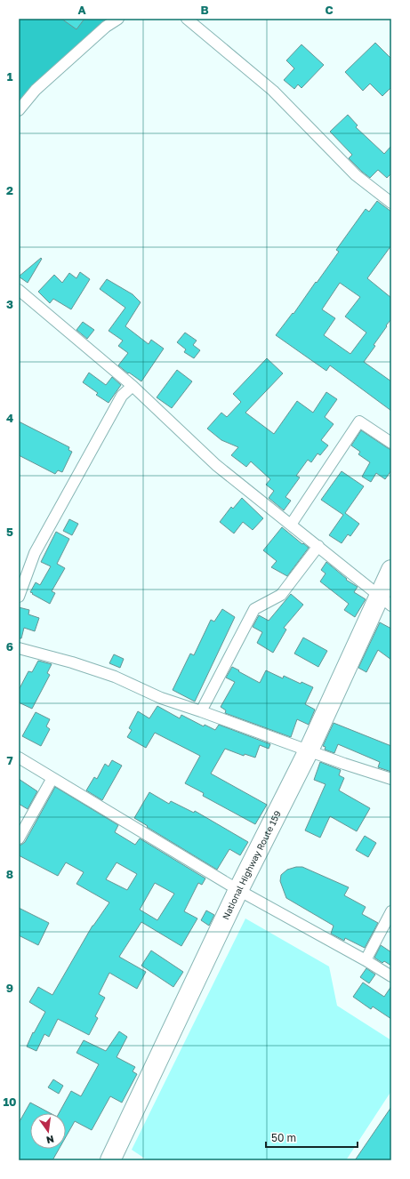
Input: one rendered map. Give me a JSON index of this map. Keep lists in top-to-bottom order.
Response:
{
  "streets": {
    "highway": ["National Highway Route 159"]
  },
  "scale_bar": "50 m",
  "north": "bottom",
  "grid": {
    "columns": ["A", "B", "C"],
    "rows": [
      "1",
      "2",
      "3",
      "4",
      "5",
      "6",
      "7",
      "8",
      "9",
      "10"
    ]
  }
}
